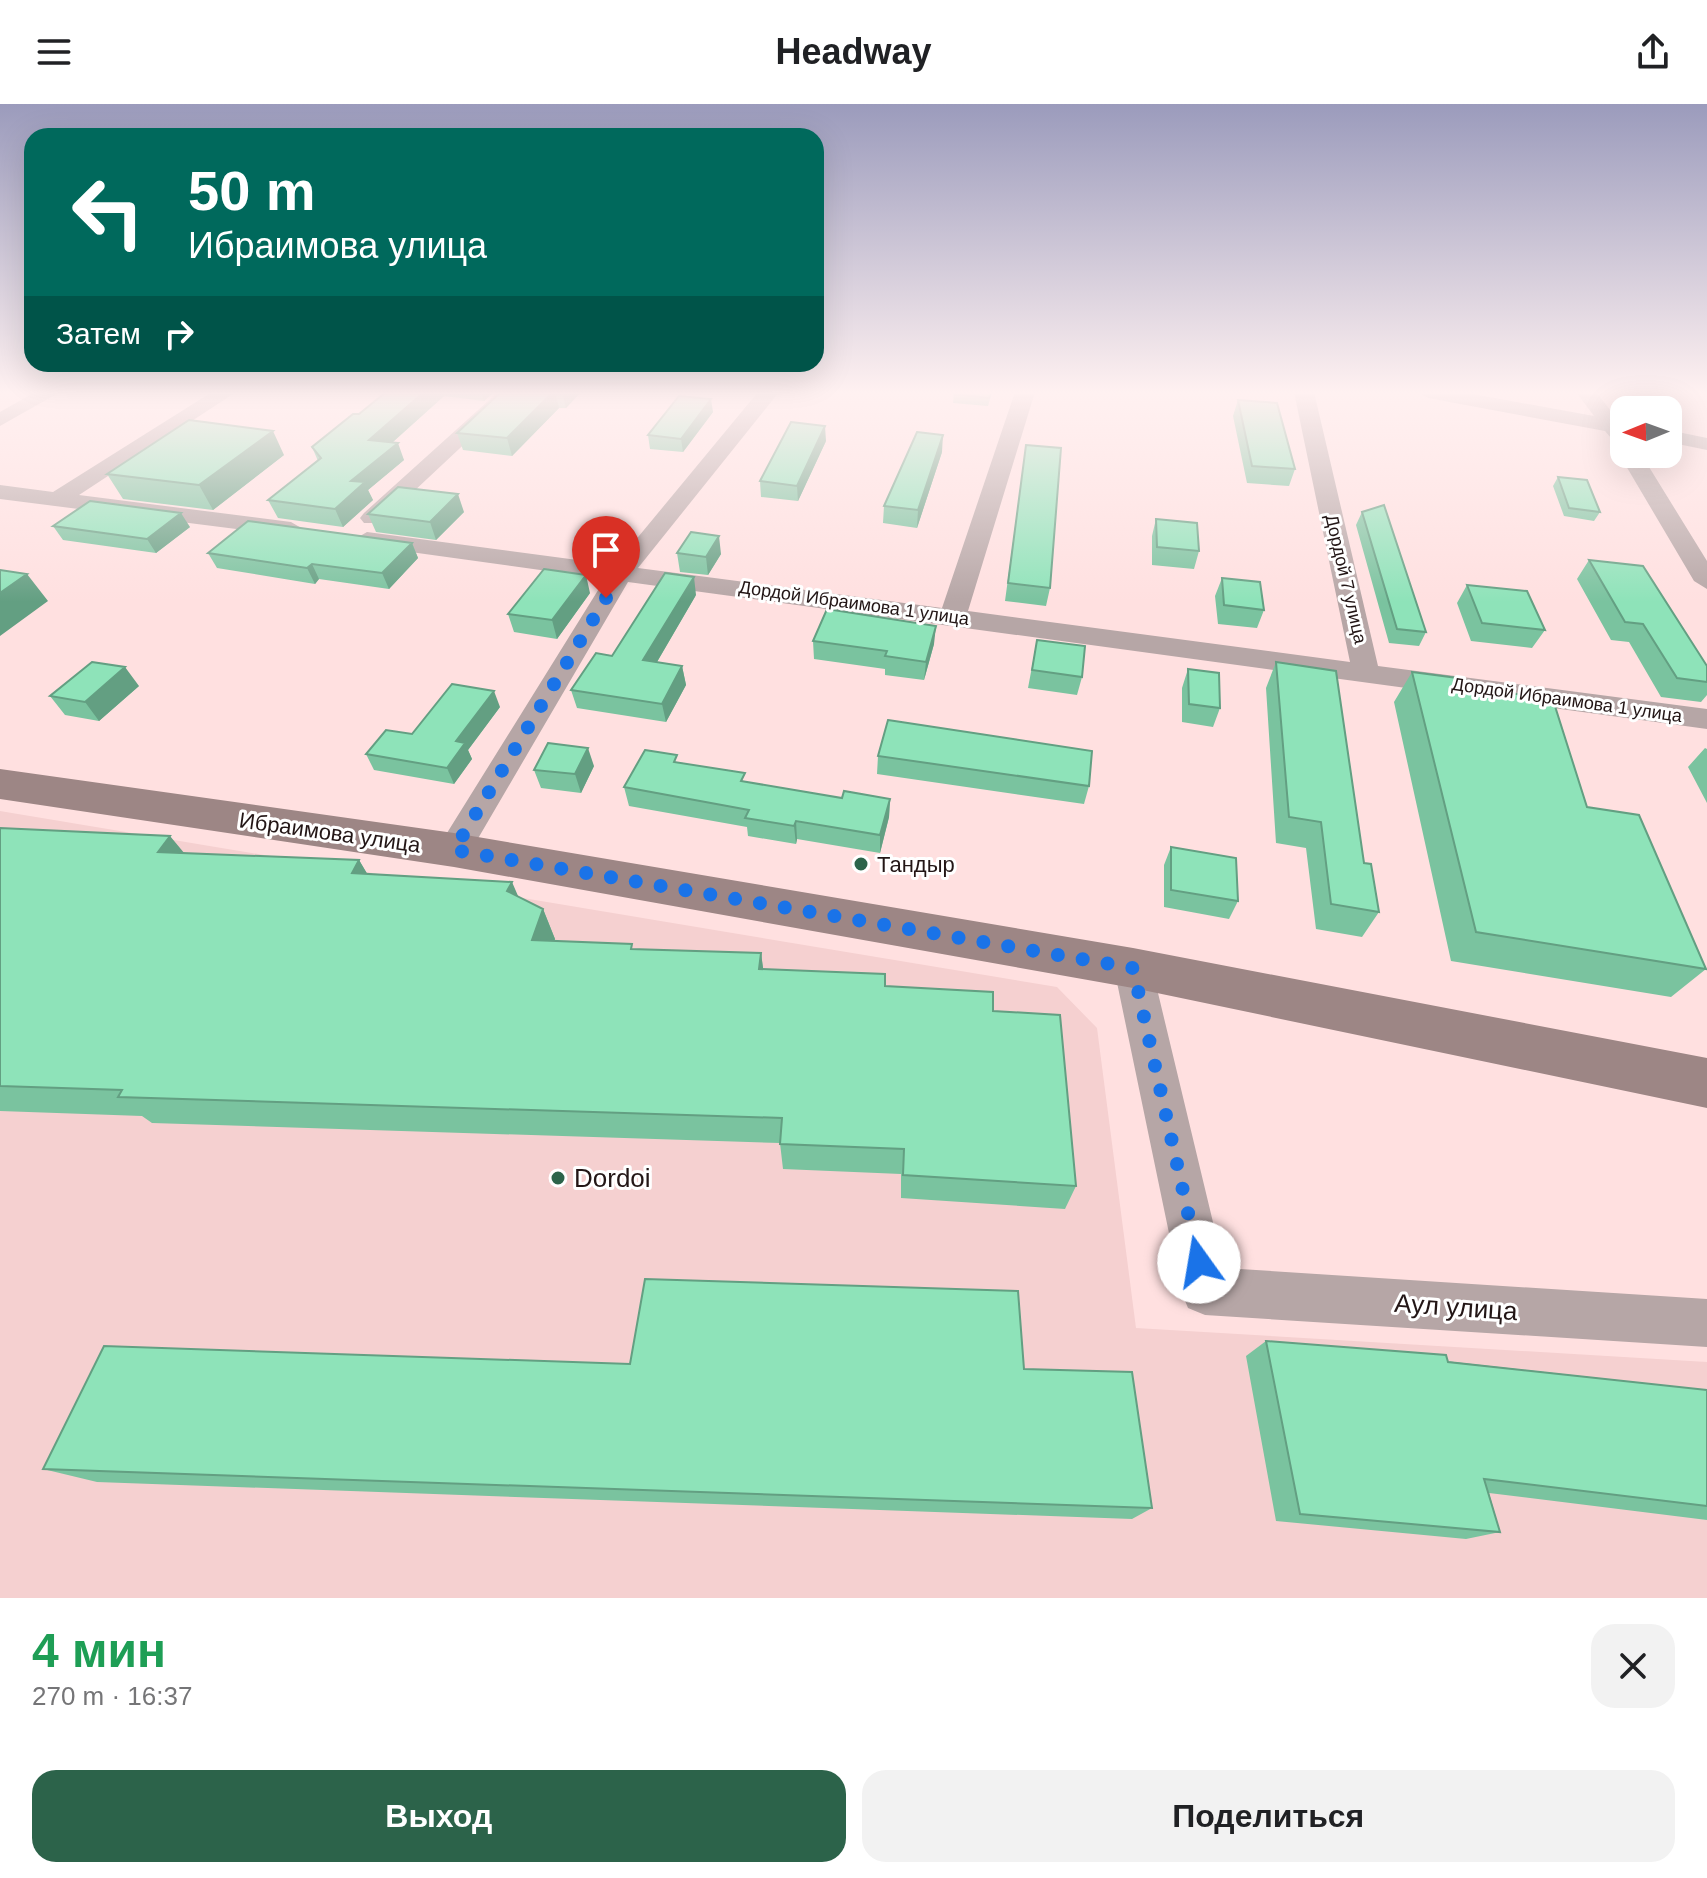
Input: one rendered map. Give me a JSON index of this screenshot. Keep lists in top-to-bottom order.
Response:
{
  "streets": {
    "main road": ["Ибраимова улица"],
    "street": ["Дордой 7 улица", "Дордой Ибраимова 1 улица", "Аул улица"]
  },
  "crossings": [
    ["Дордой 7 улица", "Дордой Ибраимова 1 улица"],
    ["Ибраимова улица", "Аул улица"]
  ],
  "places": ["Тандыр", "Dordoi"],
  "north": "left",
  "page": {
    "header": "Headway",
    "turn": ["50 m", "Ибраимова улица"],
    "then": "Затем",
    "heading": ["4 мин", "270 m · 16:37"],
    "buttons": ["Выход", "Поделиться"]
  }
}
